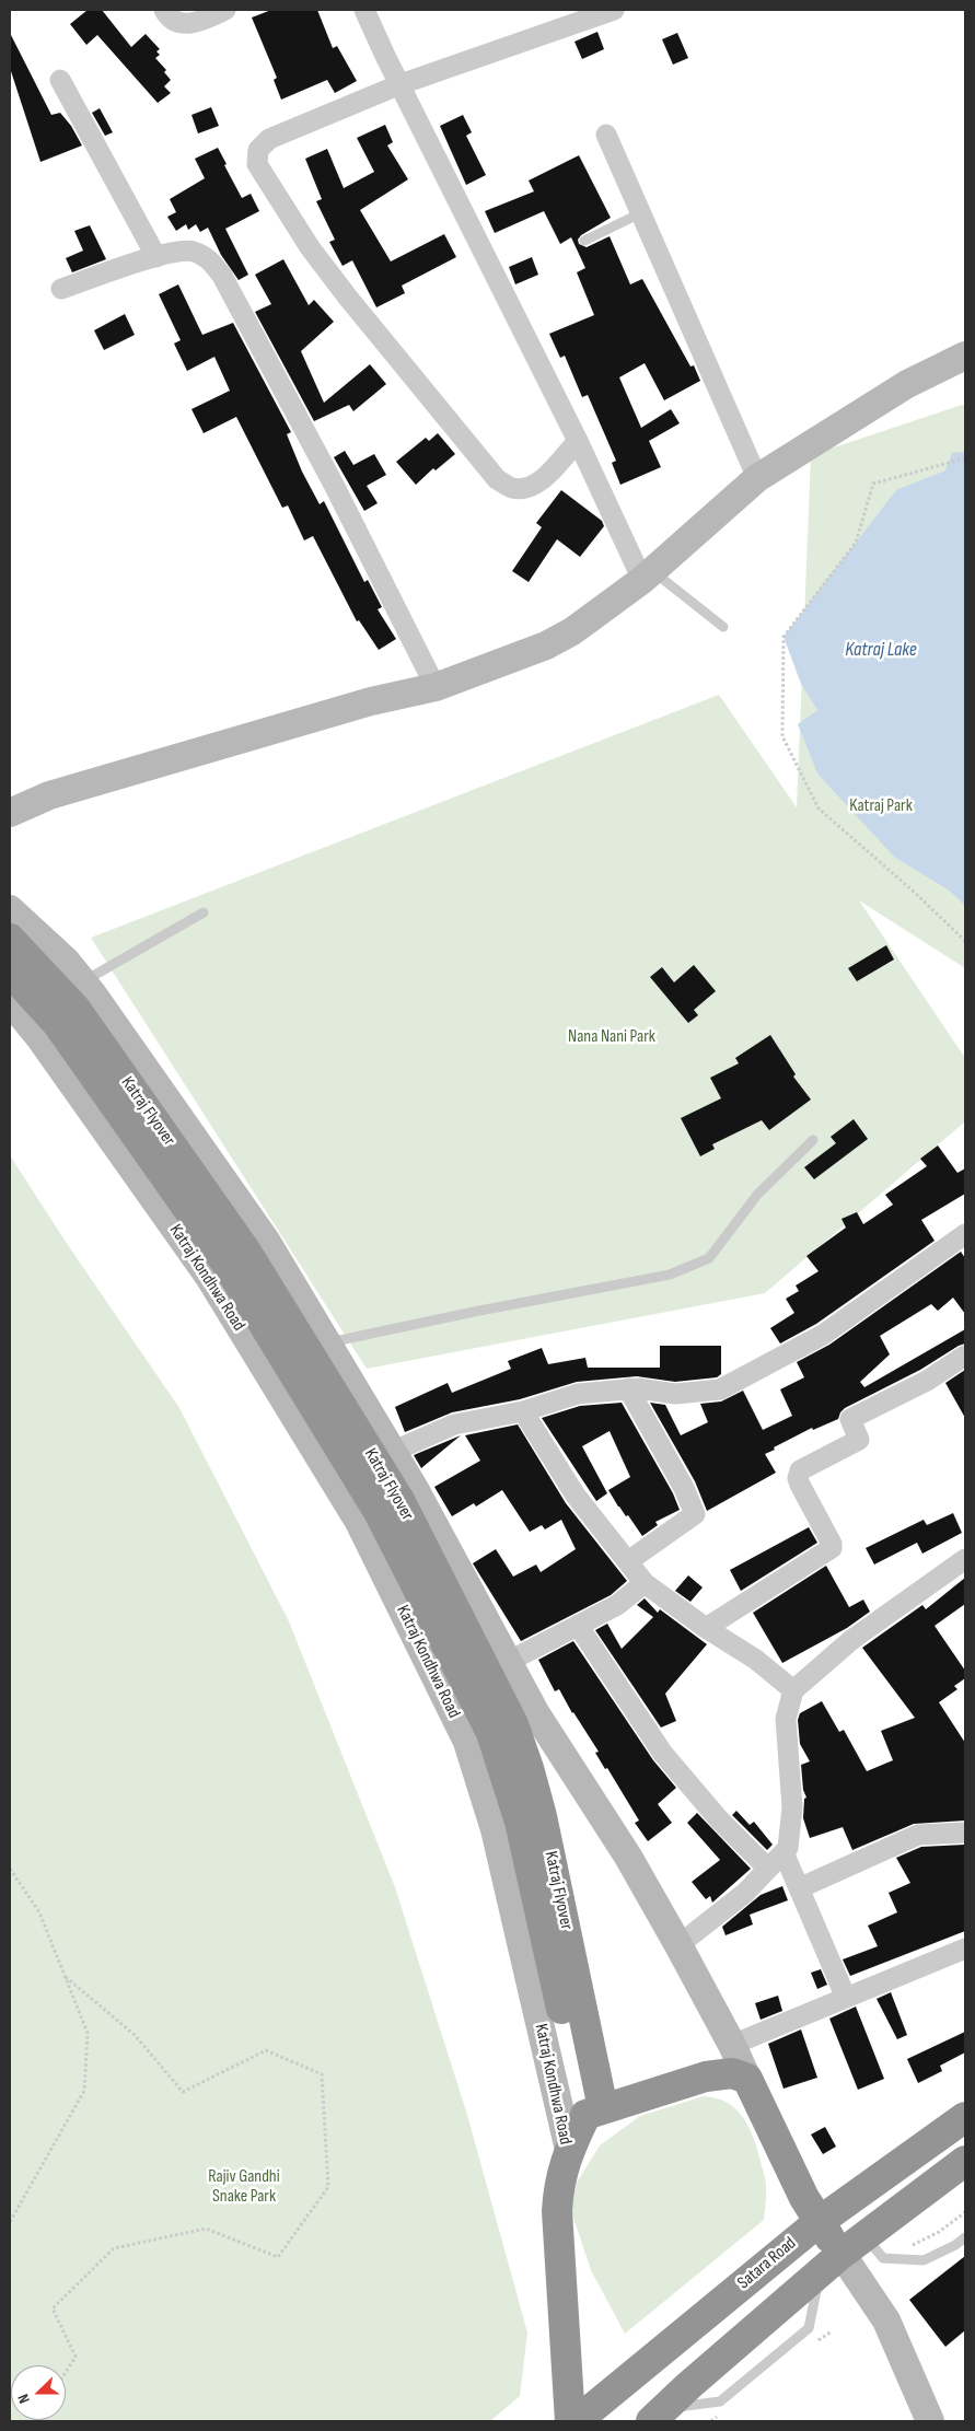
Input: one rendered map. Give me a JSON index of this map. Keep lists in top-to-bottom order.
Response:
{
  "streets": {
    "highway": ["Katraj Flyover", "Katraj Kondhwa Road", "Satara Road"]
  },
  "water": ["Katraj Lake"],
  "parks": ["Katraj Park", "Nana Nani Park", "Rajiv Gandhi Snake Park"],
  "north": "left"
}
